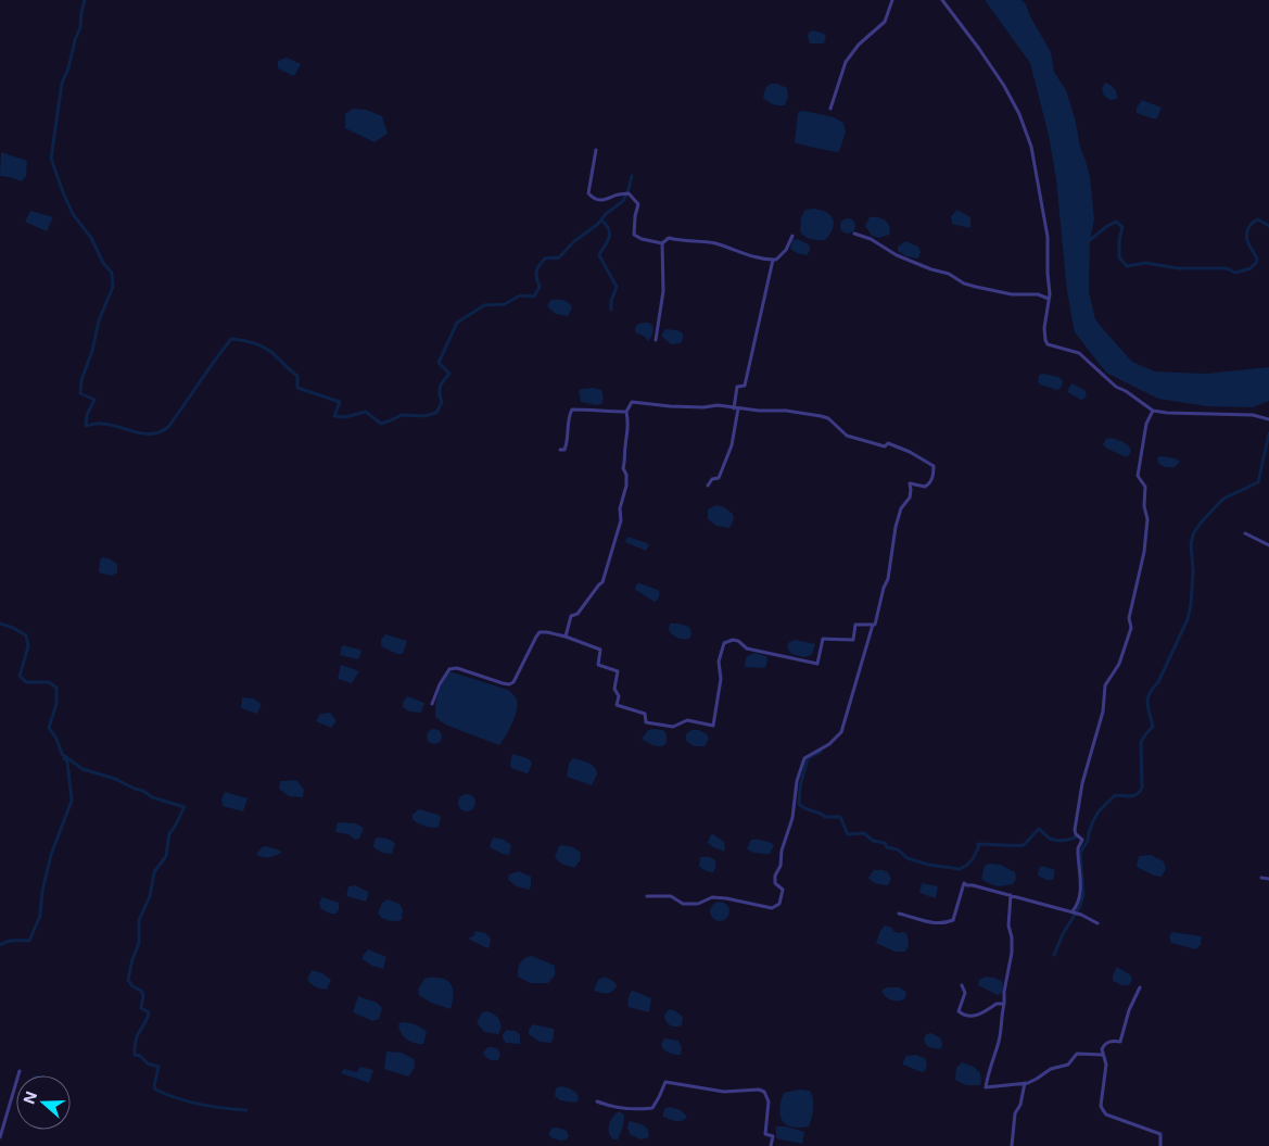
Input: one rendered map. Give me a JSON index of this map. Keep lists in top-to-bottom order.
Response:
{
  "north": "left"
}
